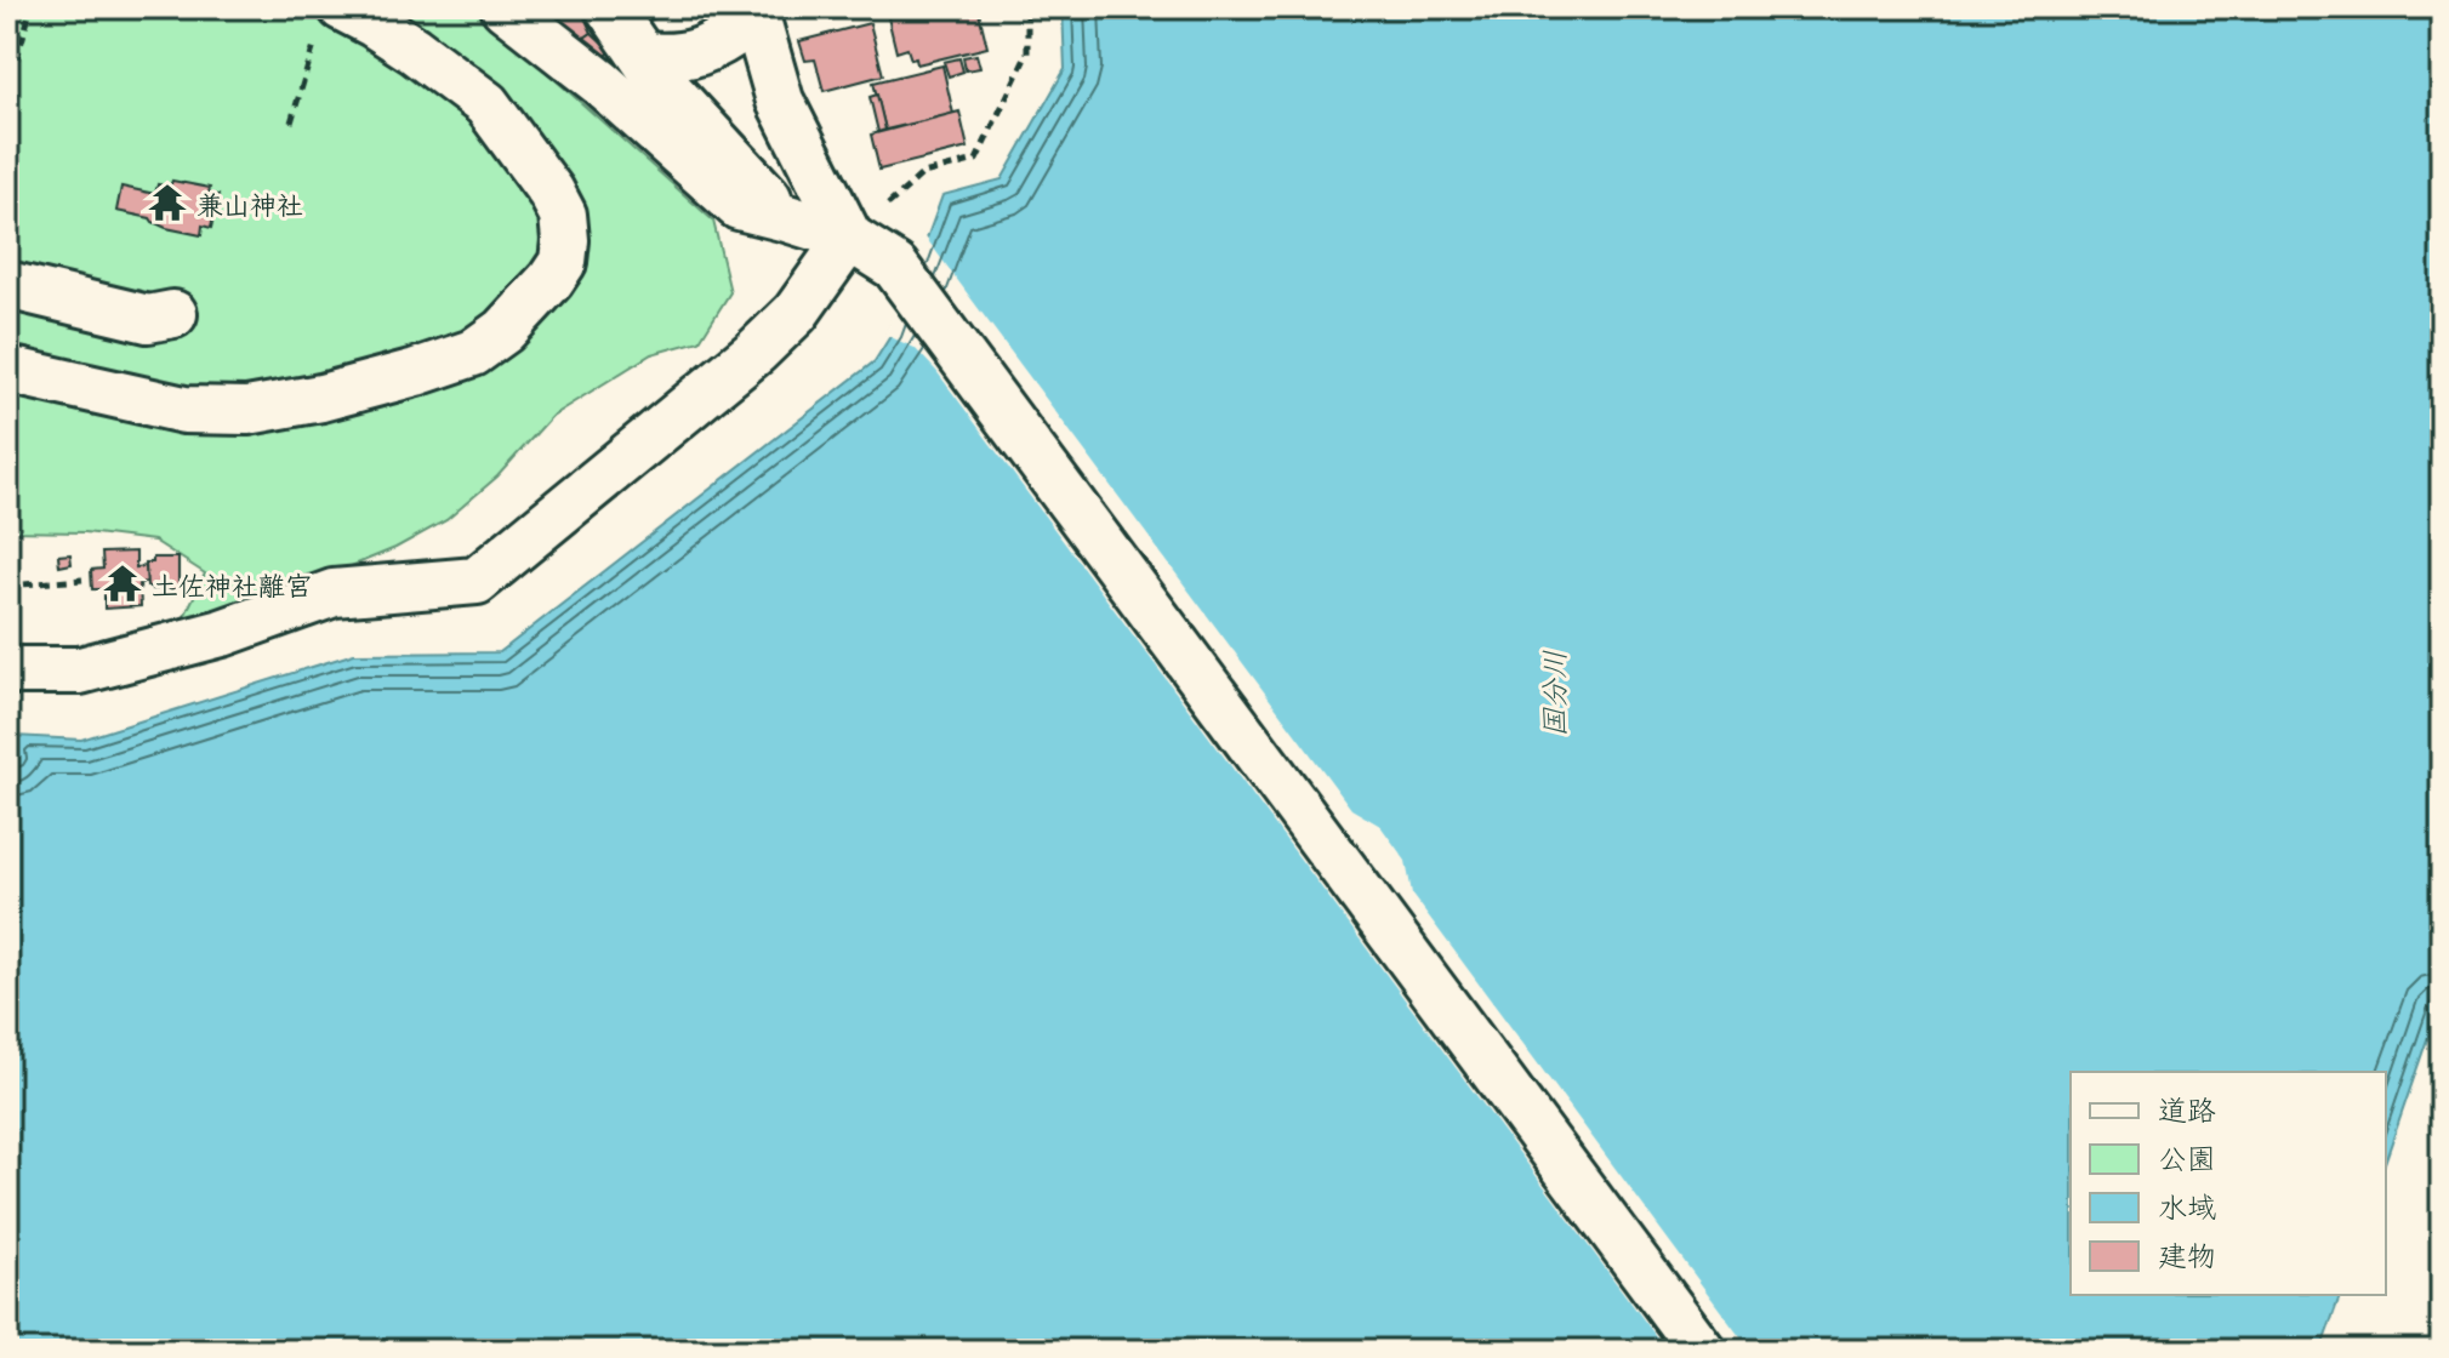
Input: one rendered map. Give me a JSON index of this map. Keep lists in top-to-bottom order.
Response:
{
  "water": ["国分川"],
  "places": {
    "temple": ["兼山神社", "土佐神社離宮"]
  },
  "legend": [
    "道路",
    "公園",
    "水域",
    "建物"
  ]
}
